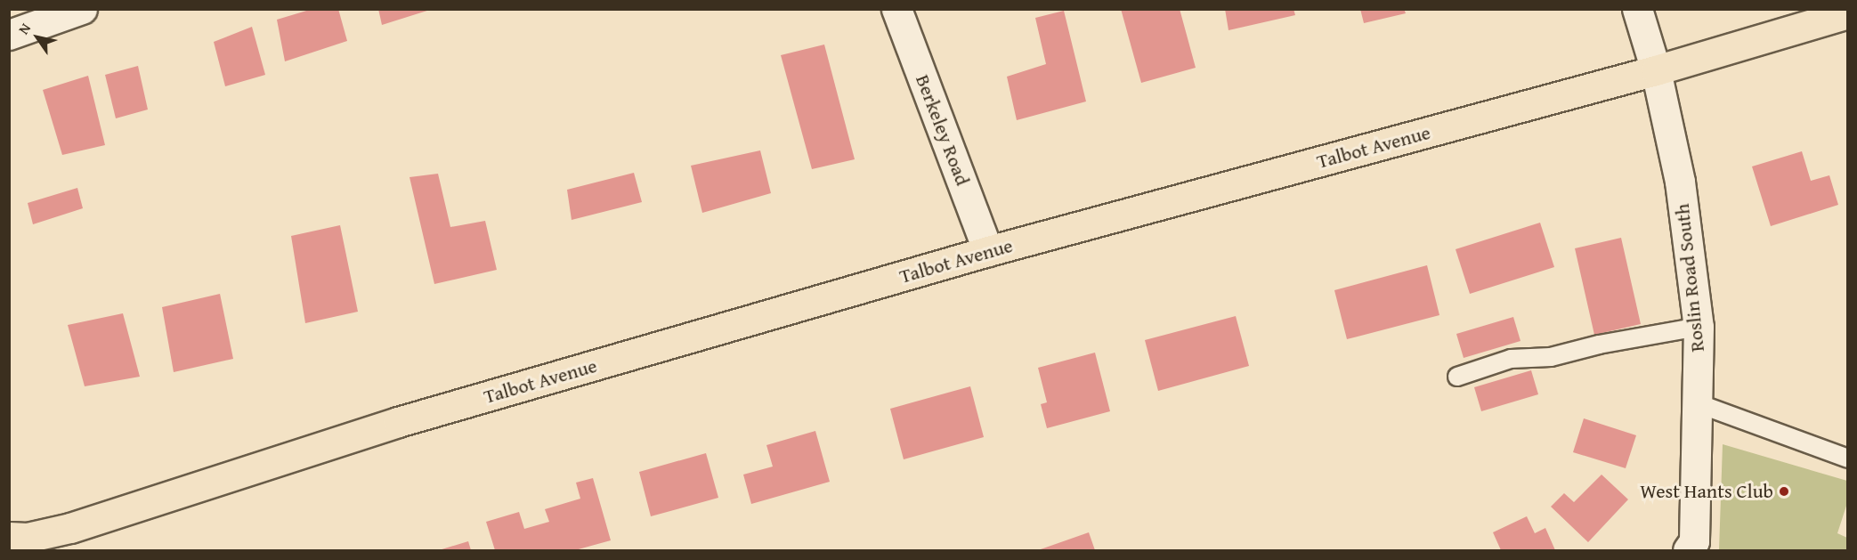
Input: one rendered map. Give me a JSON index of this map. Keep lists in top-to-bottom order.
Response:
{
  "streets": {
    "main road": ["Talbot Avenue"],
    "street": ["Berkeley Road", "Roslin Road South"]
  },
  "crossings": [
    ["Berkeley Road", "Talbot Avenue"],
    ["Talbot Avenue", "Roslin Road South"]
  ],
  "places": ["West Hants Club"],
  "north": "top left"
}
